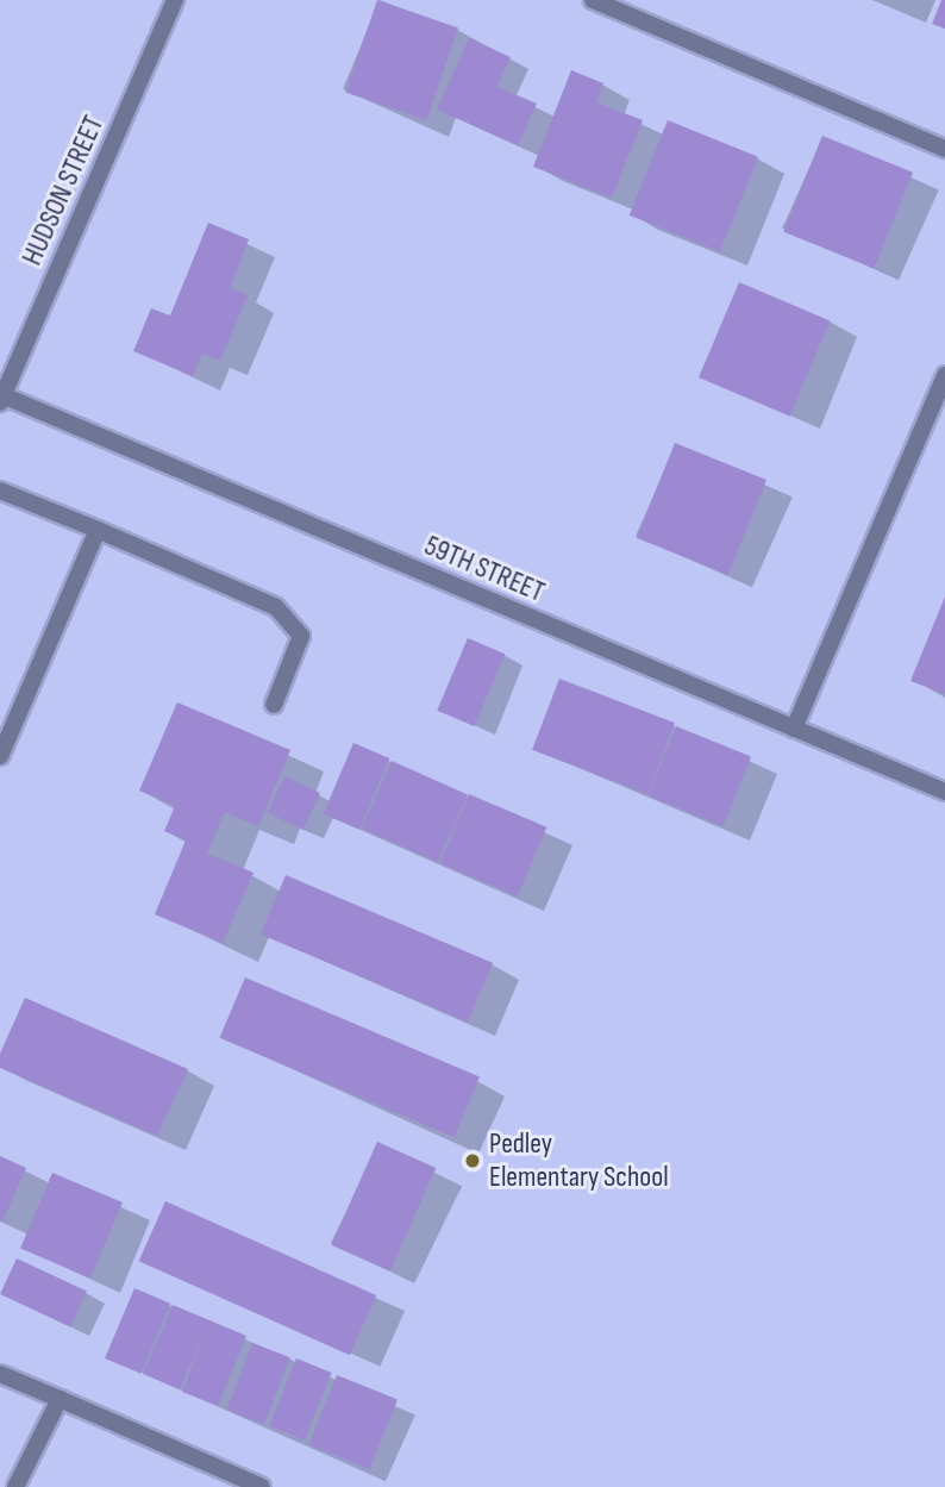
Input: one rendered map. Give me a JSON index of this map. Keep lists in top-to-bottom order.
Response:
{
  "streets": {
    "street": ["HUDSON STREET", "59TH STREET"]
  },
  "crossings": [
    ["HUDSON STREET", "59TH STREET"]
  ],
  "places": ["Pedley Elementary School"]
}
